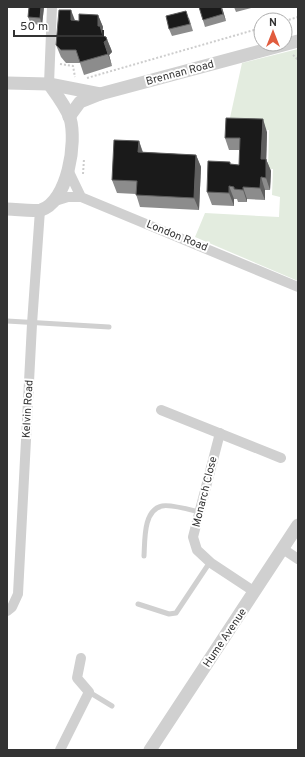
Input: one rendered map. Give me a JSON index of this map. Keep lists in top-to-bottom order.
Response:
{
  "streets": {
    "street": [
      "Brennan Road",
      "London Road",
      "Kelvin Road",
      "Monarch Close",
      "Hume Avenue"
    ]
  },
  "crossings": [
    ["Monarch Close", "Hume Avenue"]
  ],
  "scale_bar": "50 m",
  "north": "top"
}
